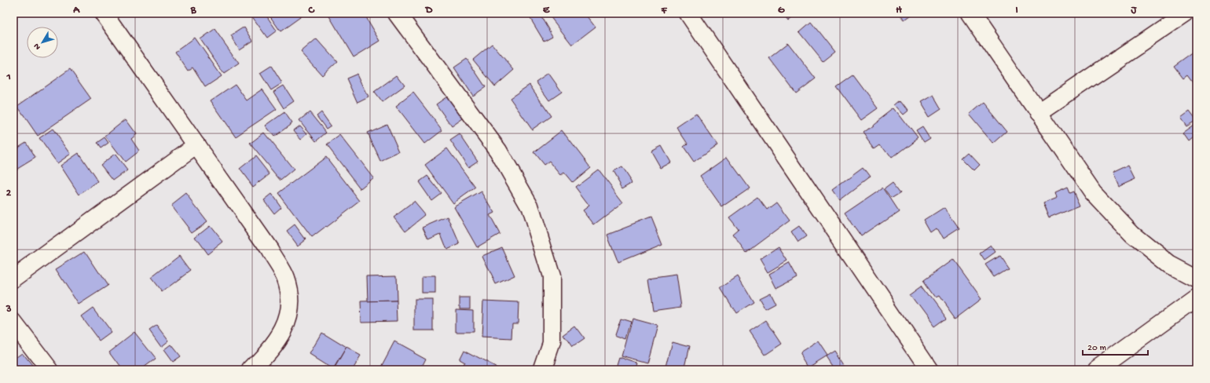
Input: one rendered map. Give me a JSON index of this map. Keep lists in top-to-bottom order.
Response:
{
  "scale_bar": "20 m",
  "north": "bottom left",
  "grid": {
    "columns": [
      "A",
      "B",
      "C",
      "D",
      "E",
      "F",
      "G",
      "H",
      "I",
      "J"
    ],
    "rows": ["1", "2", "3"]
  }
}
